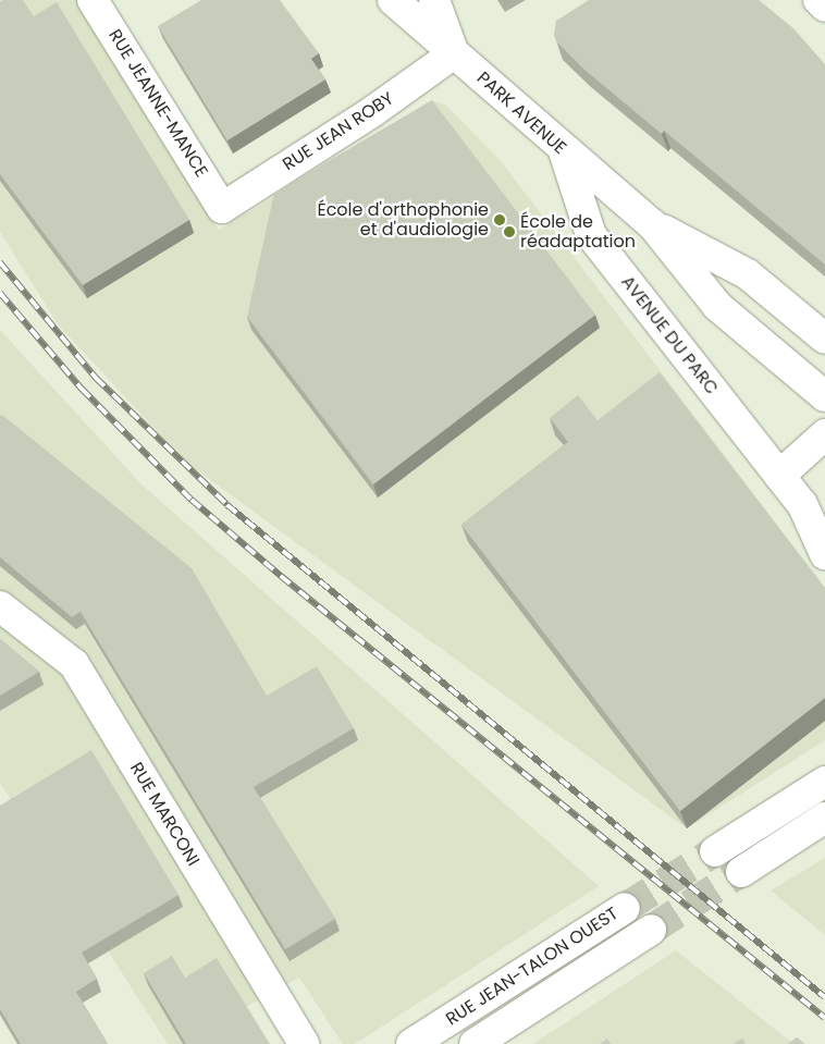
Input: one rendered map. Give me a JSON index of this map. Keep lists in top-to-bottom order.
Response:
{
  "streets": {
    "street": [
      "RUE JEANNE-MANCE",
      "PARK AVENUE",
      "RUE JEAN ROBY",
      "AVENUE DU PARC",
      "RUE MARCONI",
      "RUE JEAN-TALON OUEST"
    ]
  },
  "crossings": [
    ["RUE JEANNE-MANCE", "RUE JEAN ROBY"],
    ["PARK AVENUE", "RUE JEAN ROBY"],
    ["PARK AVENUE", "AVENUE DU PARC"]
  ],
  "places": ["École d'orthophonie et d'audiologie", "École de réadaptation"]
}
